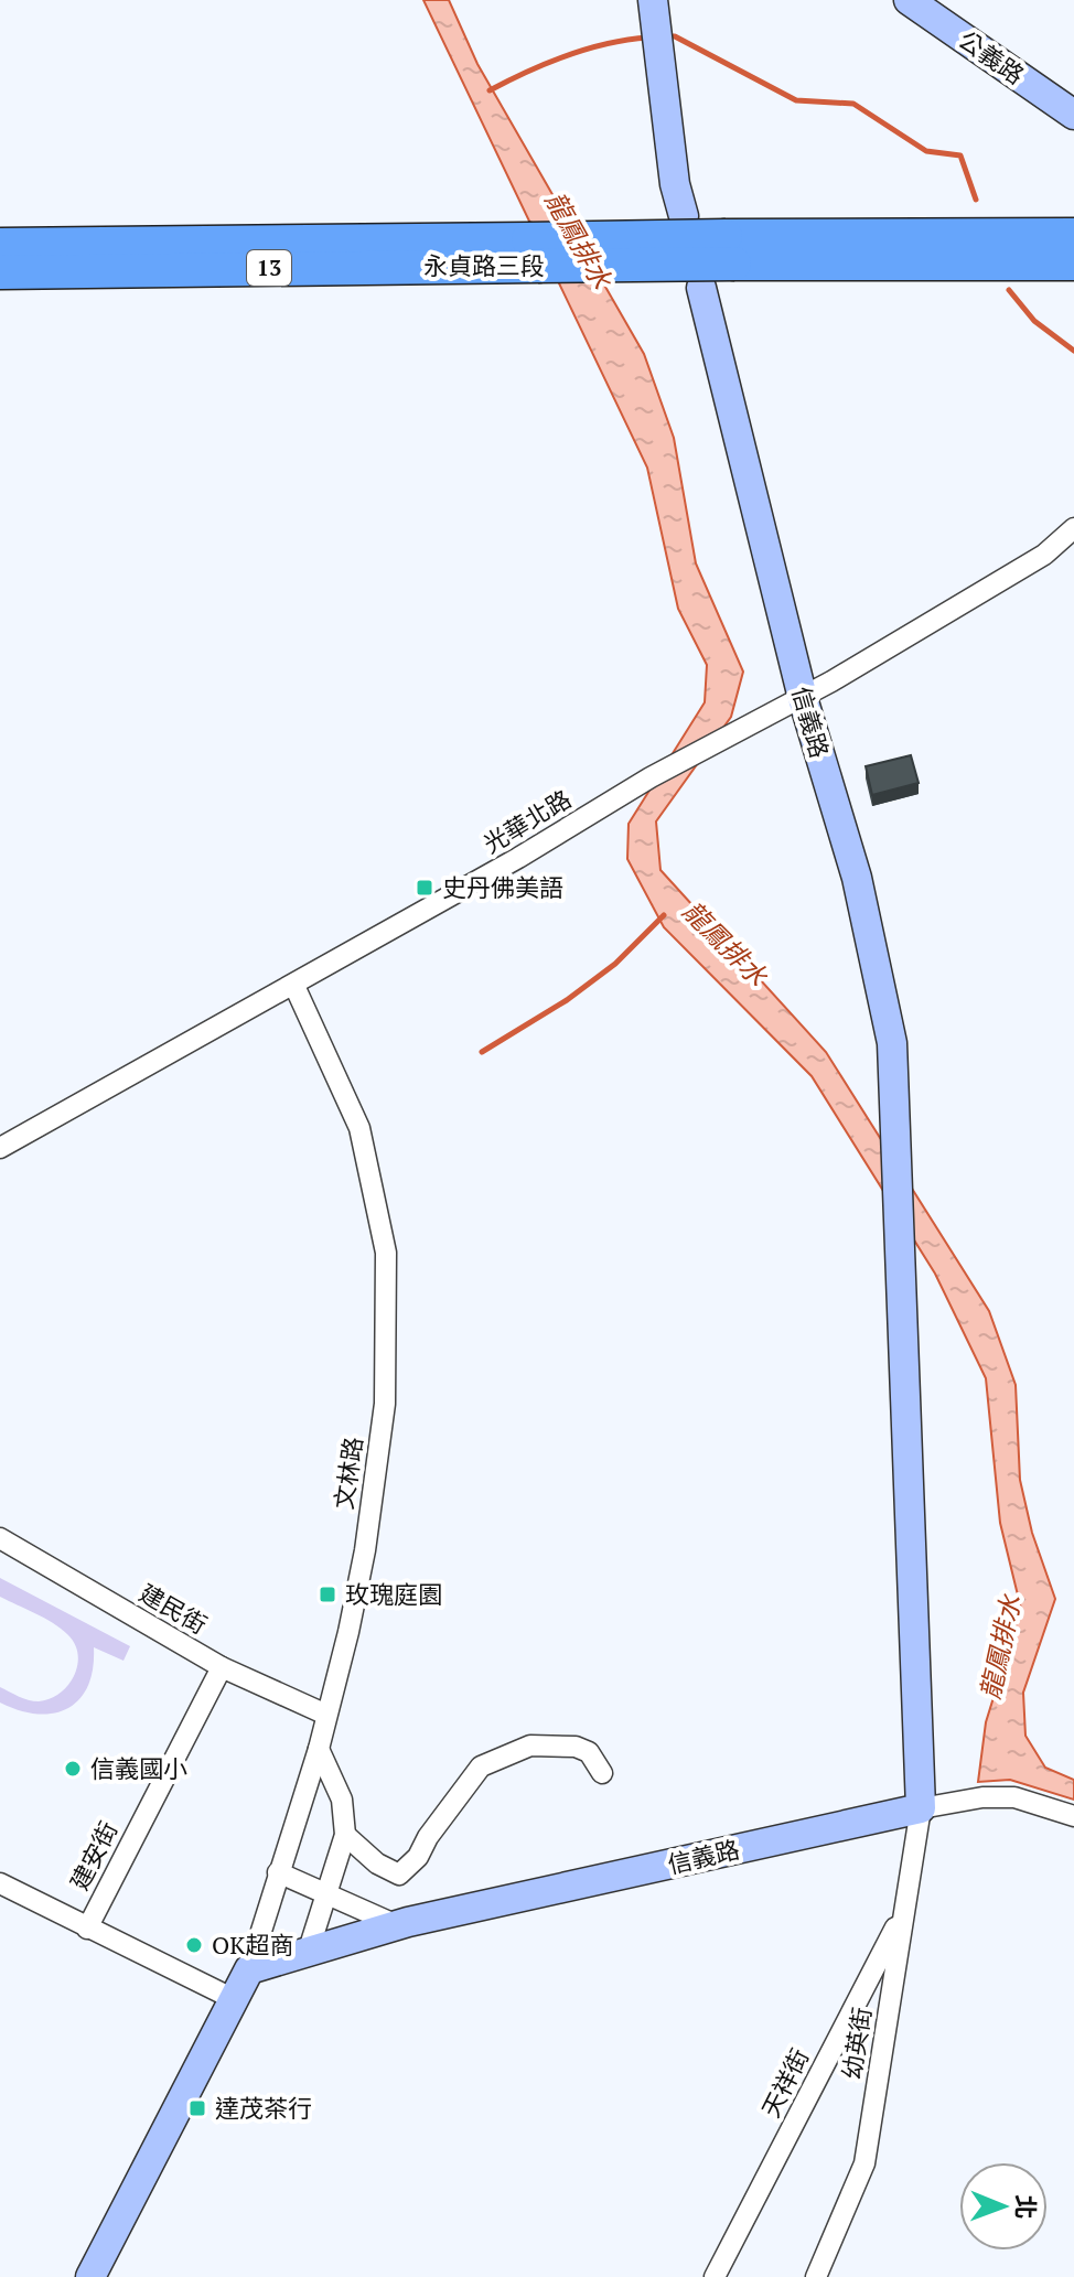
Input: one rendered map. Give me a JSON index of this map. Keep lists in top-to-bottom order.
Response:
{
  "streets": {
    "main road": ["永貞路三段", "13"],
    "street": [
      "公義路",
      "信義路",
      "光華北路",
      "文林路",
      "建民街",
      "建安街",
      "幼英街",
      "天祥街"
    ]
  },
  "crossings": [
    ["信義路", "光華北路"],
    ["信義路", "文林路"],
    ["信義路", "幼英街"],
    ["光華北路", "文林路"],
    ["文林路", "建民街"],
    ["建民街", "建安街"],
    ["幼英街", "天祥街"]
  ],
  "water": ["龍鳳排水"],
  "places": {
    "transit": ["史丹佛美語", "玫瑰庭園", "達茂茶行"],
    "other": ["信義國小", "OK超商"]
  },
  "north": "right"
}
